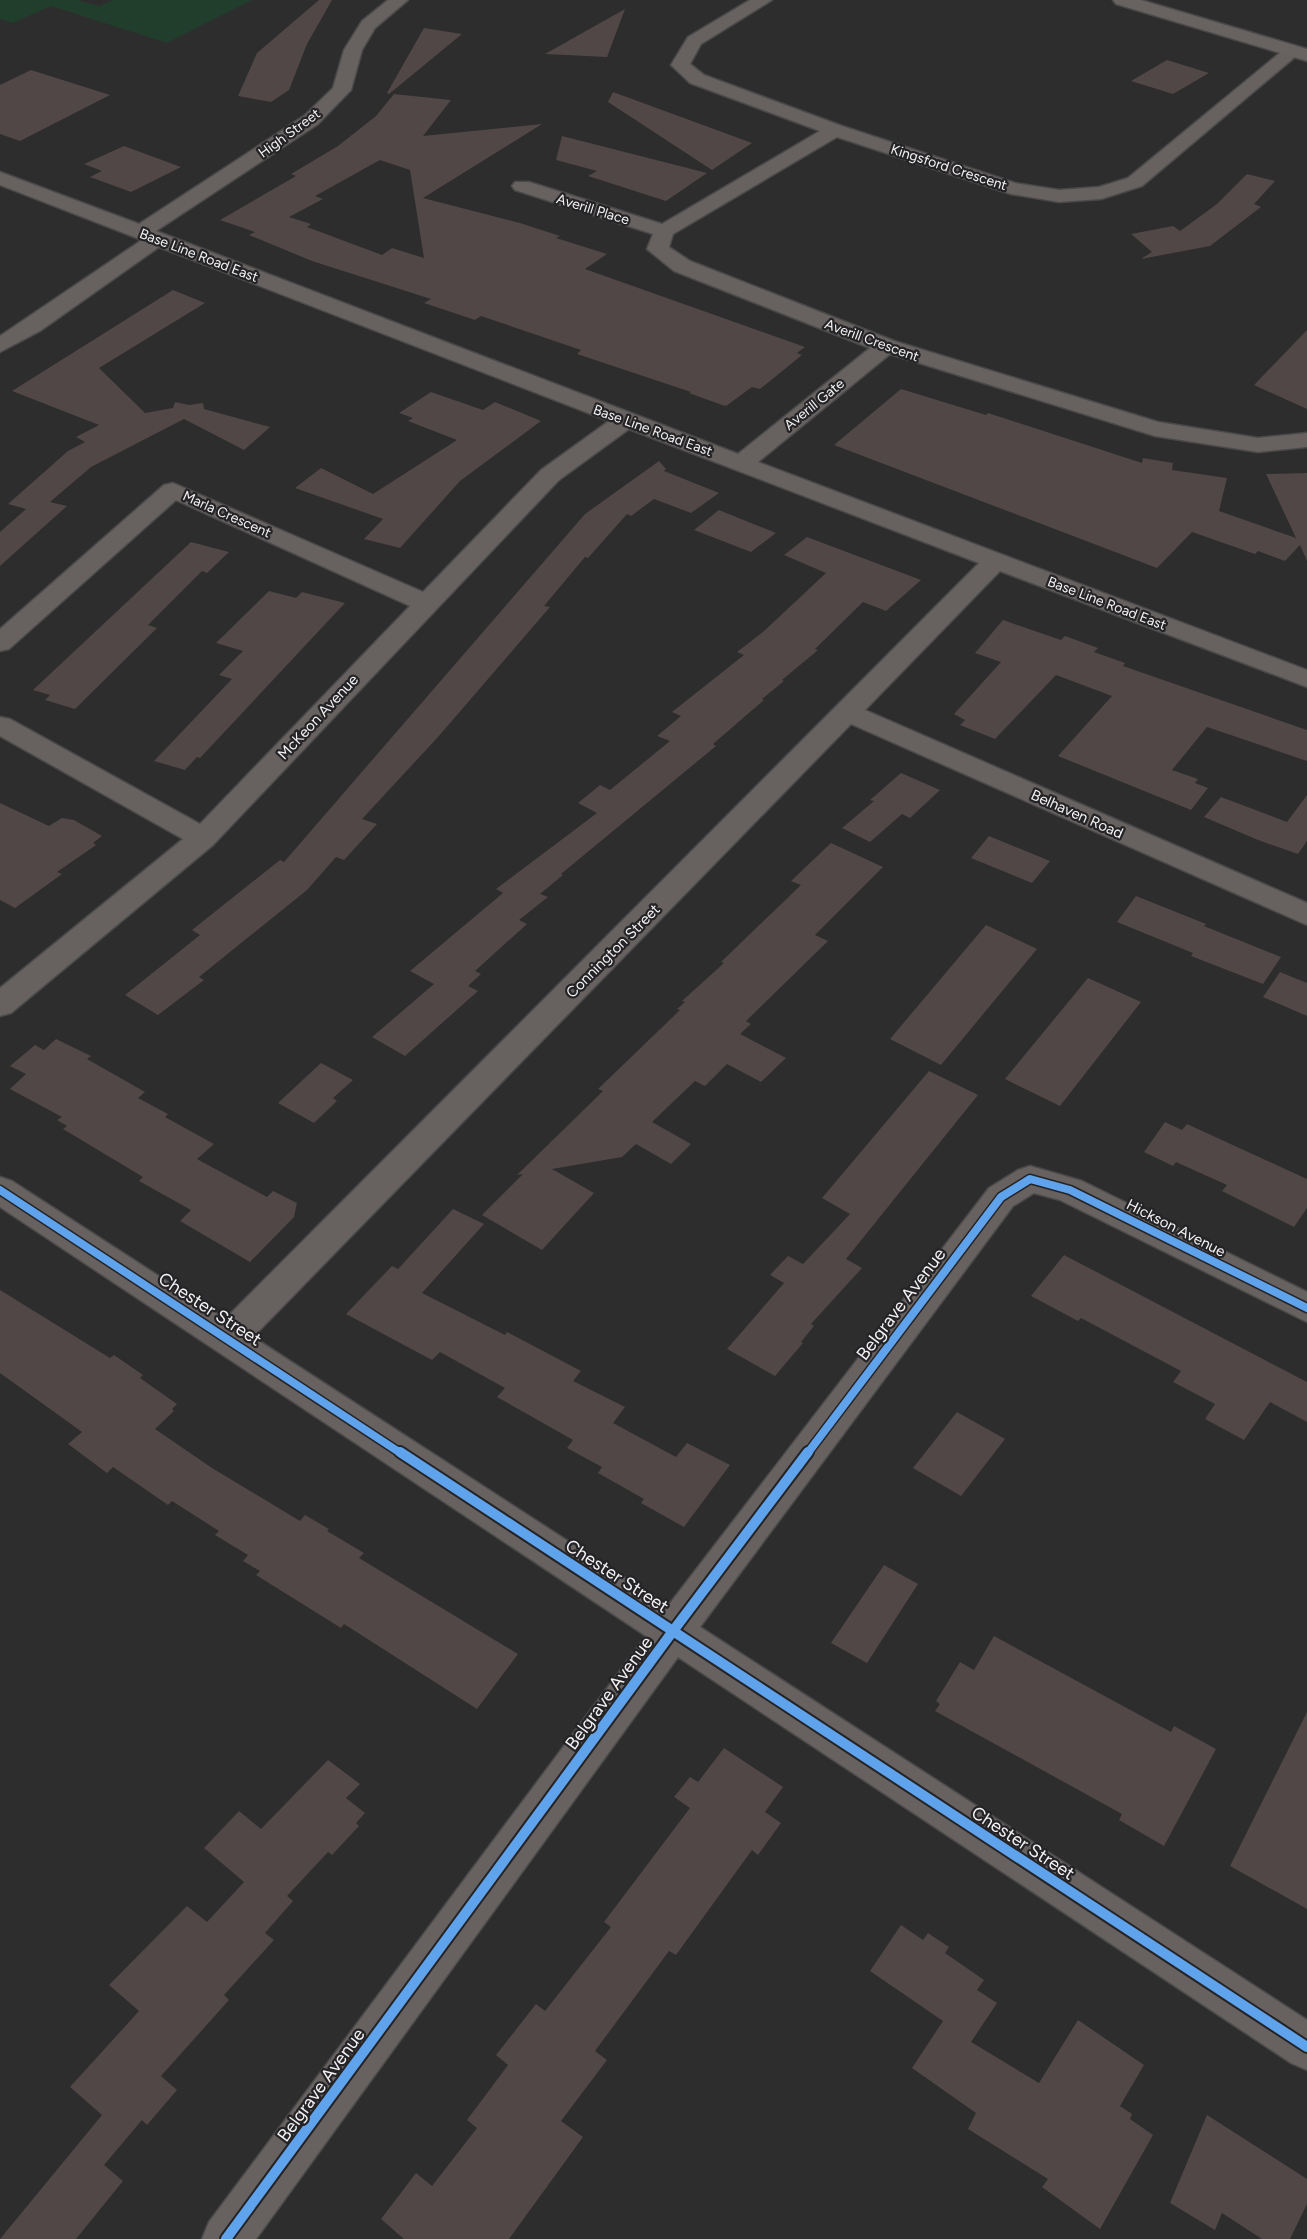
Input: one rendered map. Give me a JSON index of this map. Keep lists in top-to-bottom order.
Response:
{
  "streets": {
    "street": [
      "High Street",
      "Kingsford Crescent",
      "Averill Place",
      "Base Line Road East",
      "Averill Crescent",
      "Averill Gate",
      "Marla Crescent",
      "McKeon Avenue",
      "Belhaven Road",
      "Connington Street",
      "Hickson Avenue",
      "Belgrave Avenue",
      "Chester Street"
    ]
  },
  "crossings": [
    ["High Street", "Base Line Road East"],
    ["Averill Place", "Averill Crescent"],
    ["Base Line Road East", "Averill Gate"],
    ["Base Line Road East", "McKeon Avenue"],
    ["Base Line Road East", "Connington Street"],
    ["Averill Crescent", "Averill Gate"],
    ["Marla Crescent", "McKeon Avenue"],
    ["Belhaven Road", "Connington Street"],
    ["Connington Street", "Chester Street"],
    ["Hickson Avenue", "Belgrave Avenue"],
    ["Belgrave Avenue", "Chester Street"]
  ]
}
